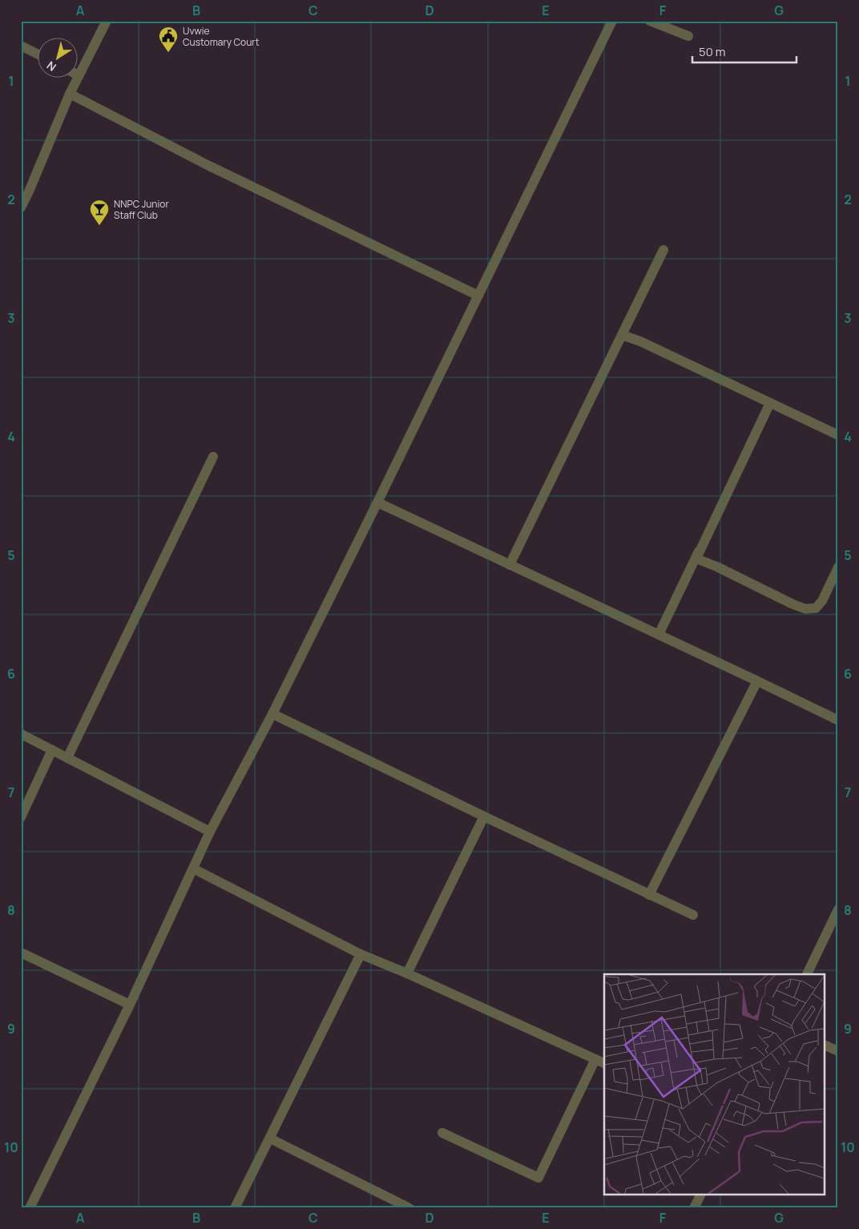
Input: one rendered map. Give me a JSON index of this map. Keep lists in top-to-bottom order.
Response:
{
  "places": {
    "public building": ["Uvwie Customary Court"],
    "bar": ["NNPC Junior Staff Club"]
  },
  "scale_bar": "50 m",
  "north": "bottom left",
  "grid": {
    "columns": [
      "A",
      "B",
      "C",
      "D",
      "E",
      "F",
      "G"
    ],
    "rows": [
      "1",
      "2",
      "3",
      "4",
      "5",
      "6",
      "7",
      "8",
      "9",
      "10"
    ]
  }
}
